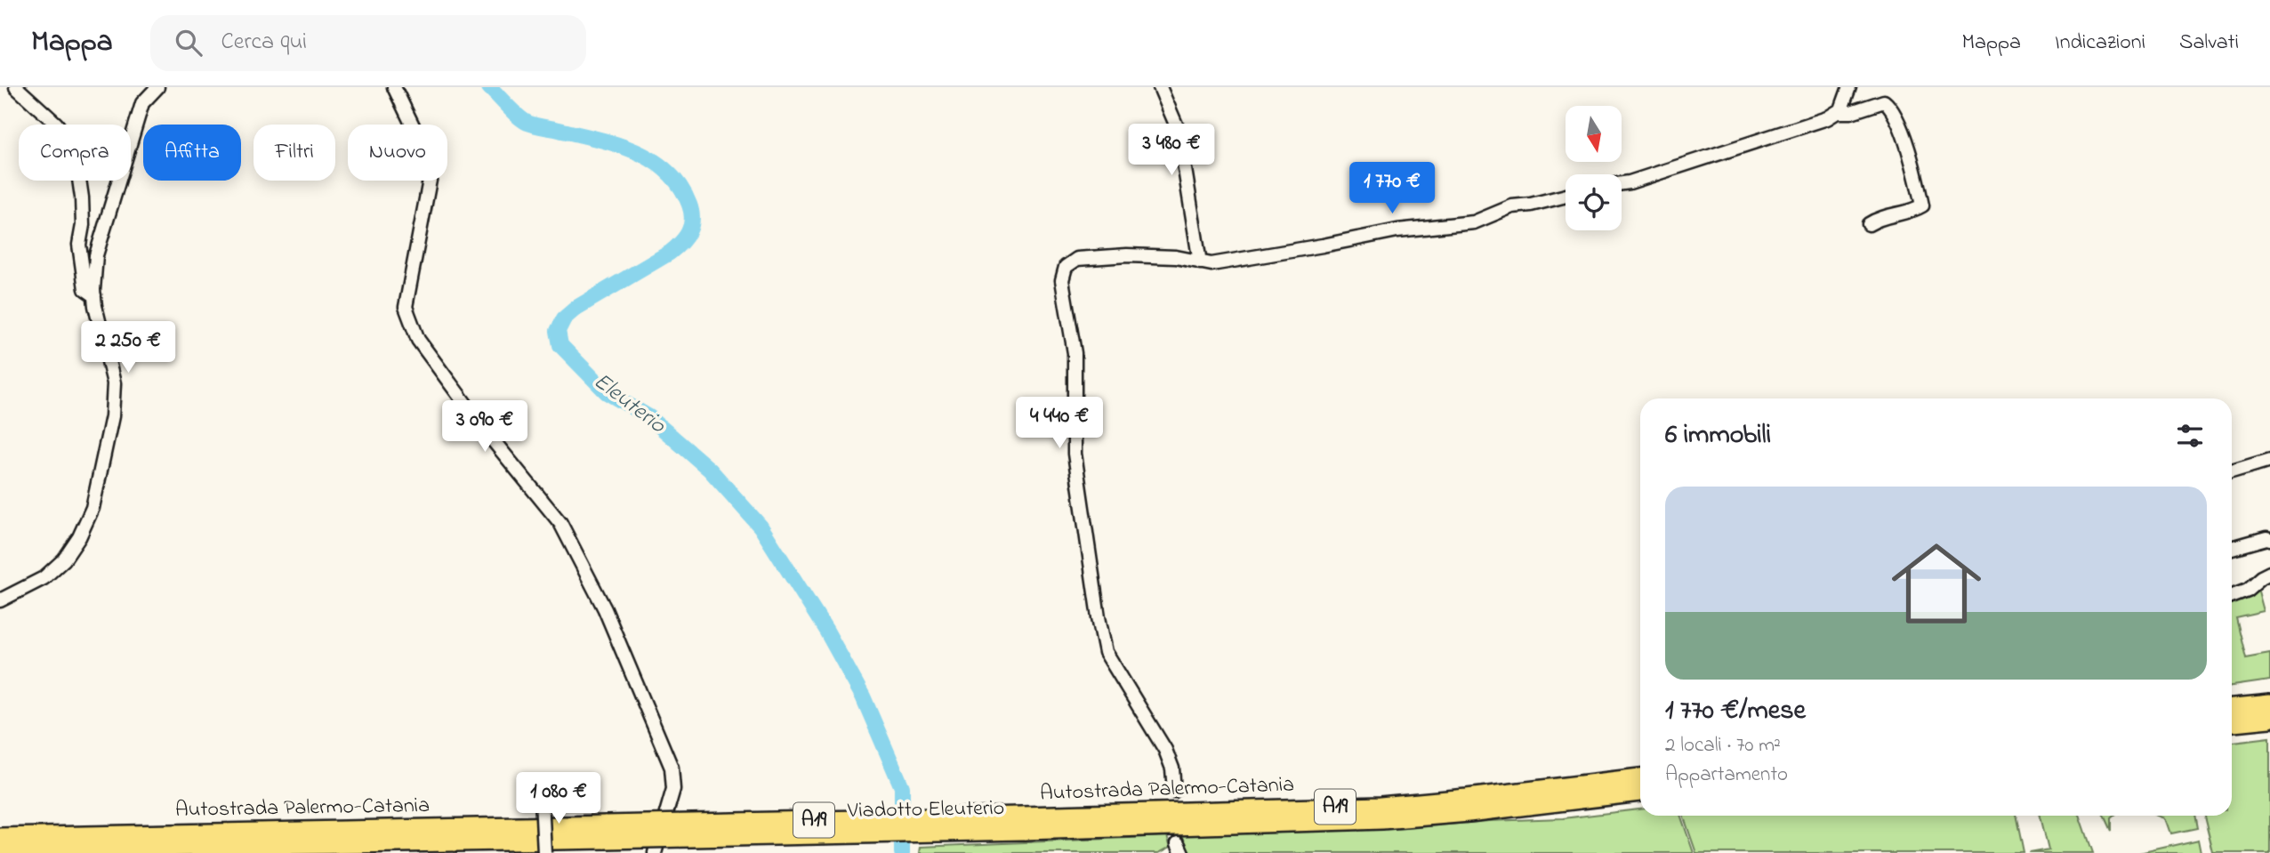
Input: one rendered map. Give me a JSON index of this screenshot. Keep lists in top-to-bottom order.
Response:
{
  "streets": {
    "highway": ["Autostrada Palermo-Catania", "A19", "Viadotto Eleuterio"]
  },
  "crossings": [
    ["Autostrada Palermo-Catania", "Viadotto Eleuterio"]
  ],
  "water": ["Eleuterio"],
  "north": "bottom",
  "page": {
    "header": "Mappa",
    "search": "Cerca qui",
    "nav": ["Mappa", "Indicazioni", "Salvati"],
    "price": [
      "3 480 €",
      "1 770 €",
      "2 250 €",
      "4 440 €",
      "3 090 €",
      "1 080 €"
    ],
    "chip": [
      "Compra",
      "Affitta",
      "Filtri",
      "Nuovo"
    ],
    "heading": "6 immobili",
    "list": [
      {
        "name": "1 770 €/mese",
        "note": "2 locali · 70 m² · Appartamento"
      }
    ]
  }
}
